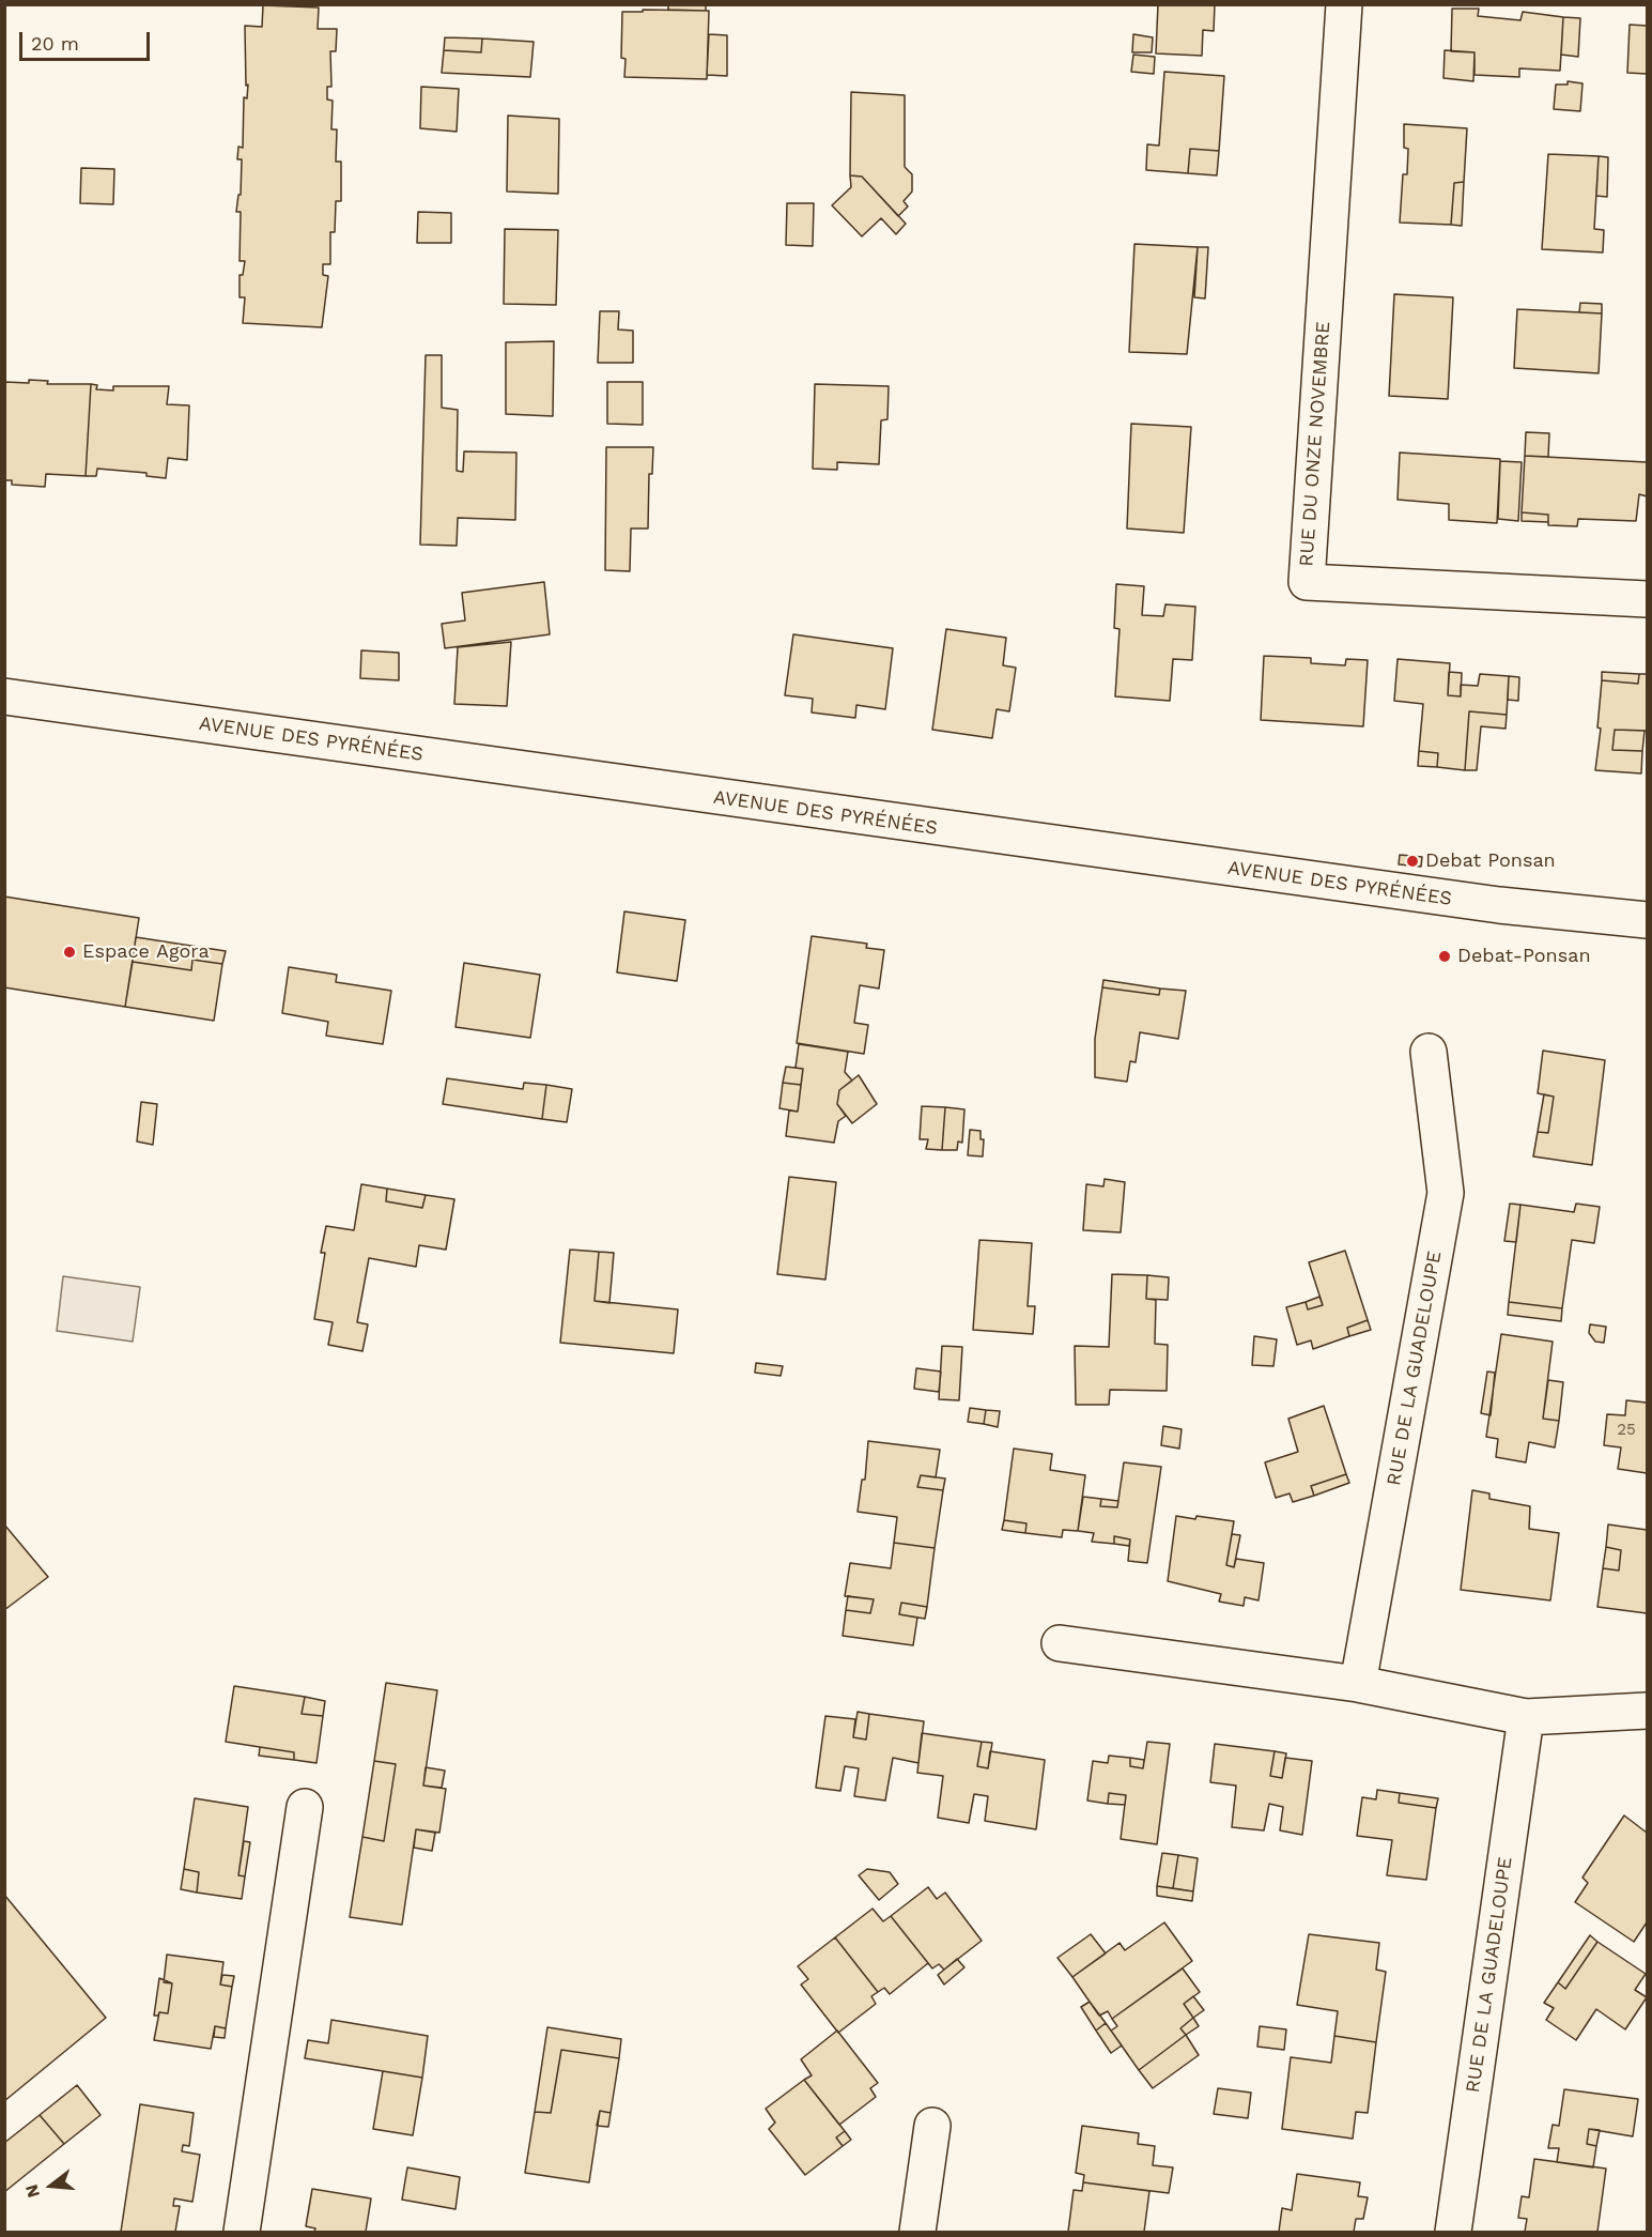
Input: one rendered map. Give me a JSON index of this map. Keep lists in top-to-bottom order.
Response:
{
  "streets": {
    "street": ["RUE DU ONZE NOVEMBRE", "AVENUE DES PYRÉNÉES", "RUE DE LA GUADELOUPE"]
  },
  "places": ["Debat Ponsan", "Espace Agora", "Debat-Ponsan"],
  "house_numbers": ["25"],
  "scale_bar": "20 m",
  "north": "left"
}
